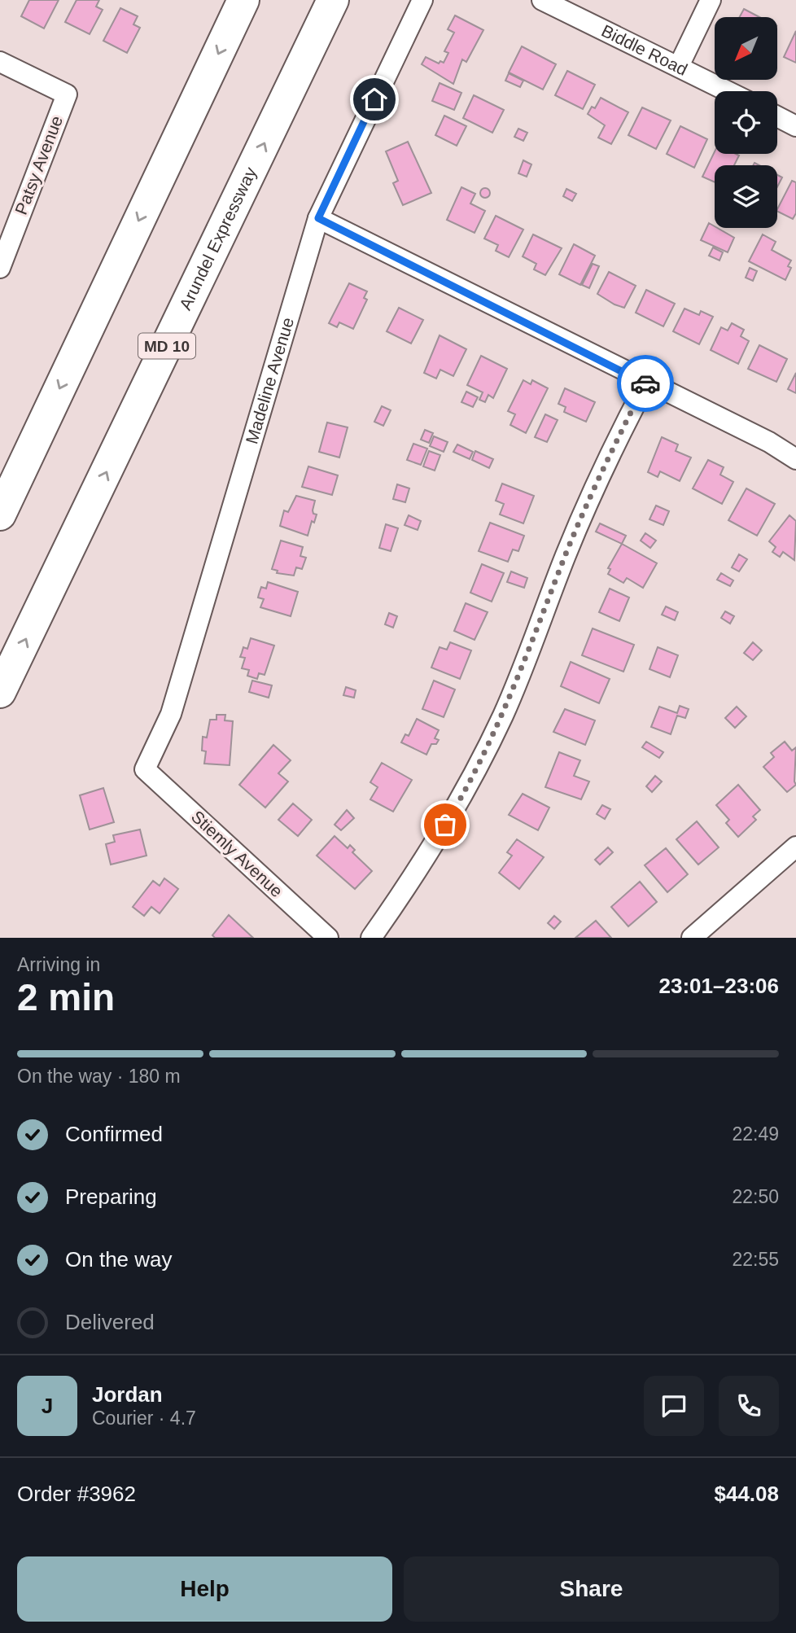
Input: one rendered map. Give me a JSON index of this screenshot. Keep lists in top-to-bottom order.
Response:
{
  "streets": {
    "highway": ["Arundel Expressway", "MD 10"],
    "street": [
      "Biddle Road",
      "Patsy Avenue",
      "Madeline Avenue",
      "Stiemly Avenue"
    ]
  },
  "crossings": [
    ["Madeline Avenue", "Stiemly Avenue"]
  ],
  "north": "bottom left",
  "page": {
    "heading": ["2 min", "Arriving in", "23:01–23:06"],
    "panel": [
      "Jordan",
      "Courier · 4.7",
      "Order #3962",
      "$44.08"
    ],
    "bar": "On the way · 180 m",
    "list": [
      ["Confirmed", "22:49"],
      ["Preparing", "22:50"],
      ["On the way", "22:55"],
      "Delivered"
    ],
    "round": "J",
    "buttons": ["Help", "Share"]
  }
}
